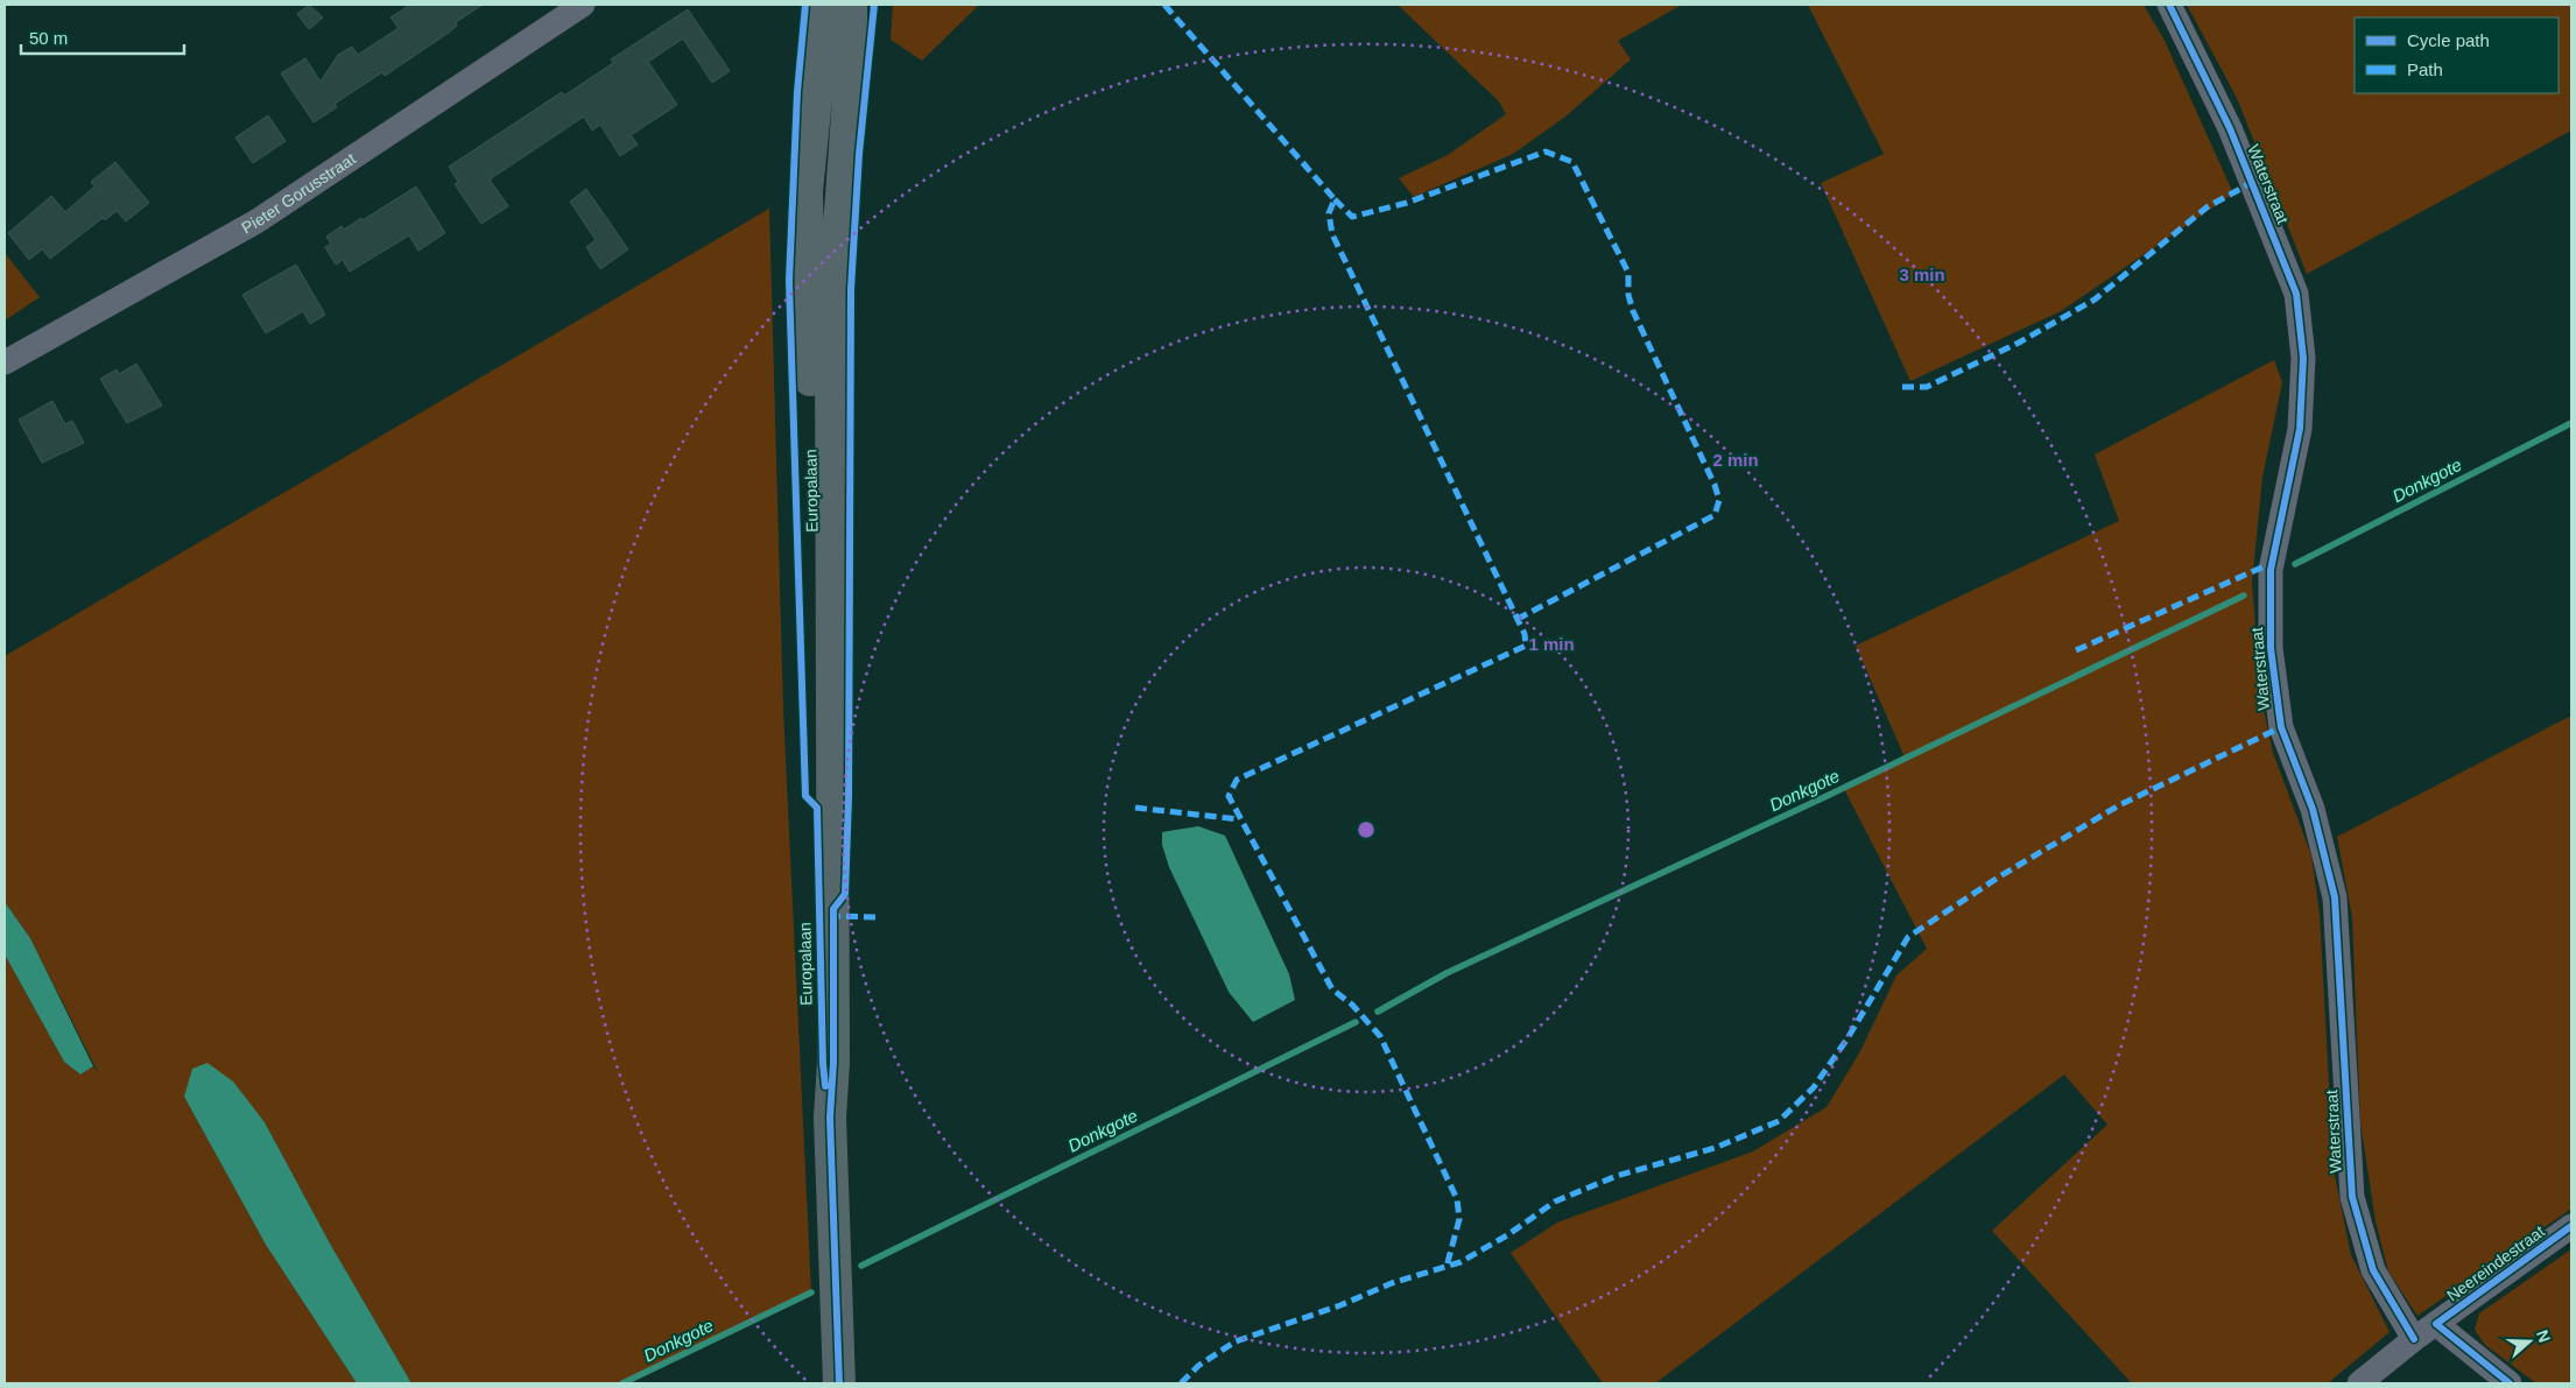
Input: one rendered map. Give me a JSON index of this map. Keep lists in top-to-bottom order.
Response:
{
  "streets": {
    "main road": ["Europalaan"],
    "street": ["Waterstraat", "Pieter Gorusstraat", "Neereindestraat"]
  },
  "crossings": [
    ["Waterstraat", "Neereindestraat"]
  ],
  "water": ["Donkgote"],
  "legend": ["Cycle path", "Path"],
  "scale_bar": "50 m",
  "north": "right",
  "rings": ["3 min", "2 min", "1 min"]
}
